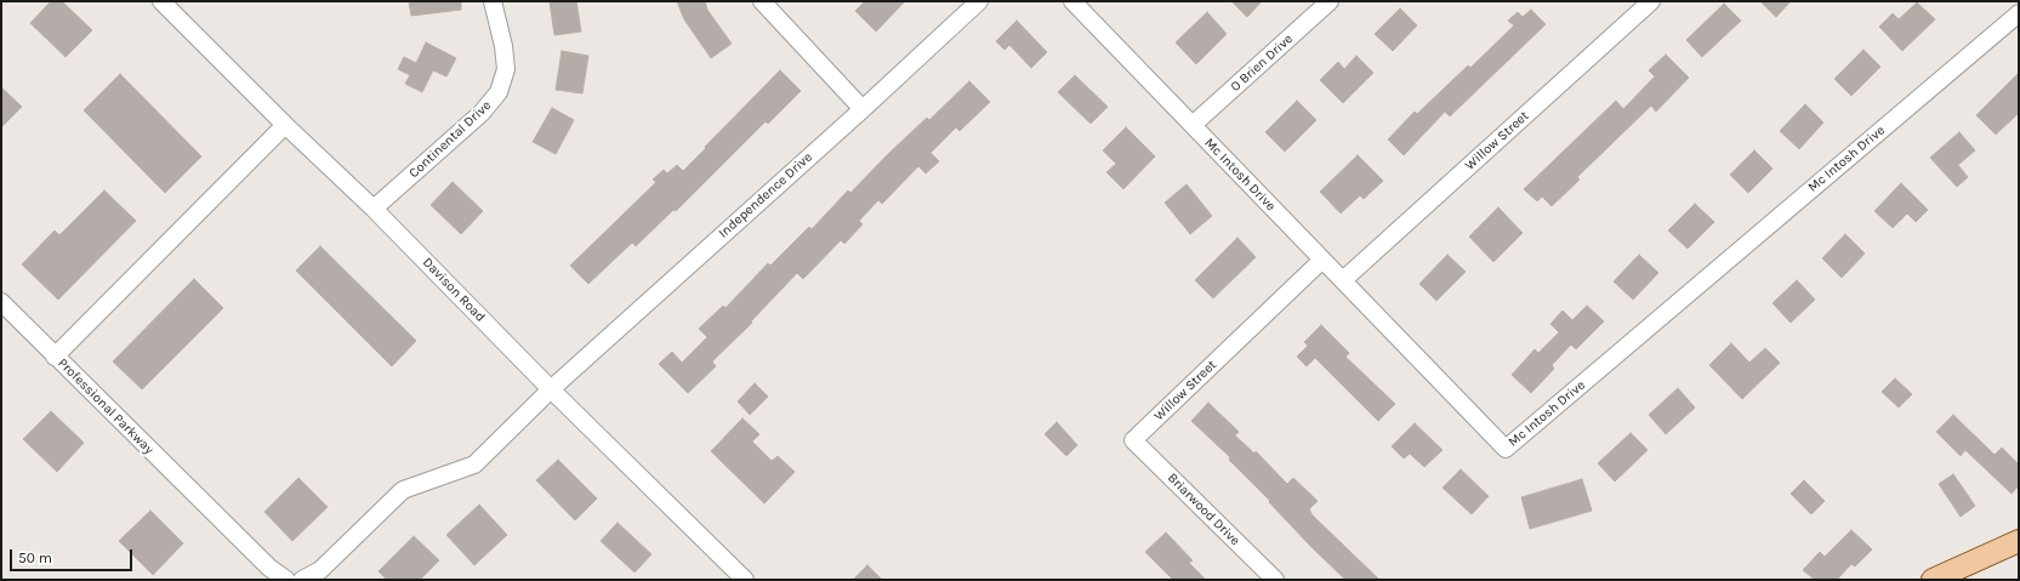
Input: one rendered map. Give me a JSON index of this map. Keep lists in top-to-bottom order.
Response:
{
  "streets": {
    "street": [
      "O Brien Drive",
      "Continental Drive",
      "Willow Street",
      "Mc Intosh Drive",
      "Independence Drive",
      "Davison Road",
      "Professional Parkway",
      "Briarwood Drive"
    ]
  },
  "crossings": [
    ["O Brien Drive", "Mc Intosh Drive"],
    ["Continental Drive", "Davison Road"],
    ["Willow Street", "Mc Intosh Drive"],
    ["Willow Street", "Briarwood Drive"],
    ["Independence Drive", "Davison Road"],
    ["Davison Road", "Professional Parkway"]
  ],
  "scale_bar": "50 m"
}
